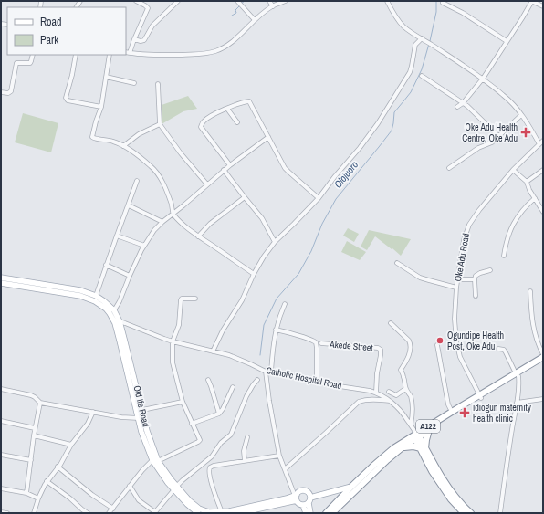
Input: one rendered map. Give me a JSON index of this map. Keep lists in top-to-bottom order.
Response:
{
  "streets": {
    "highway": ["A122"],
    "main road": ["Old Ife Road"],
    "street": ["Oke Adu Road", "Akede Street", "Catholic Hospital Road"]
  },
  "crossings": [
    ["Oke Adu Road", "A122"],
    ["Akede Street", "Catholic Hospital Road"],
    ["Catholic Hospital Road", "Old Ife Road"],
    ["Catholic Hospital Road", "A122"]
  ],
  "water": ["Olojuoro"],
  "places": {
    "health": ["Oke Adu Health Centre, Oke Adu", "idiogun maternity health clinic"],
    "other": ["Ogundipe Health Post, Oke Adu"]
  },
  "legend": ["Road", "Park"]
}
